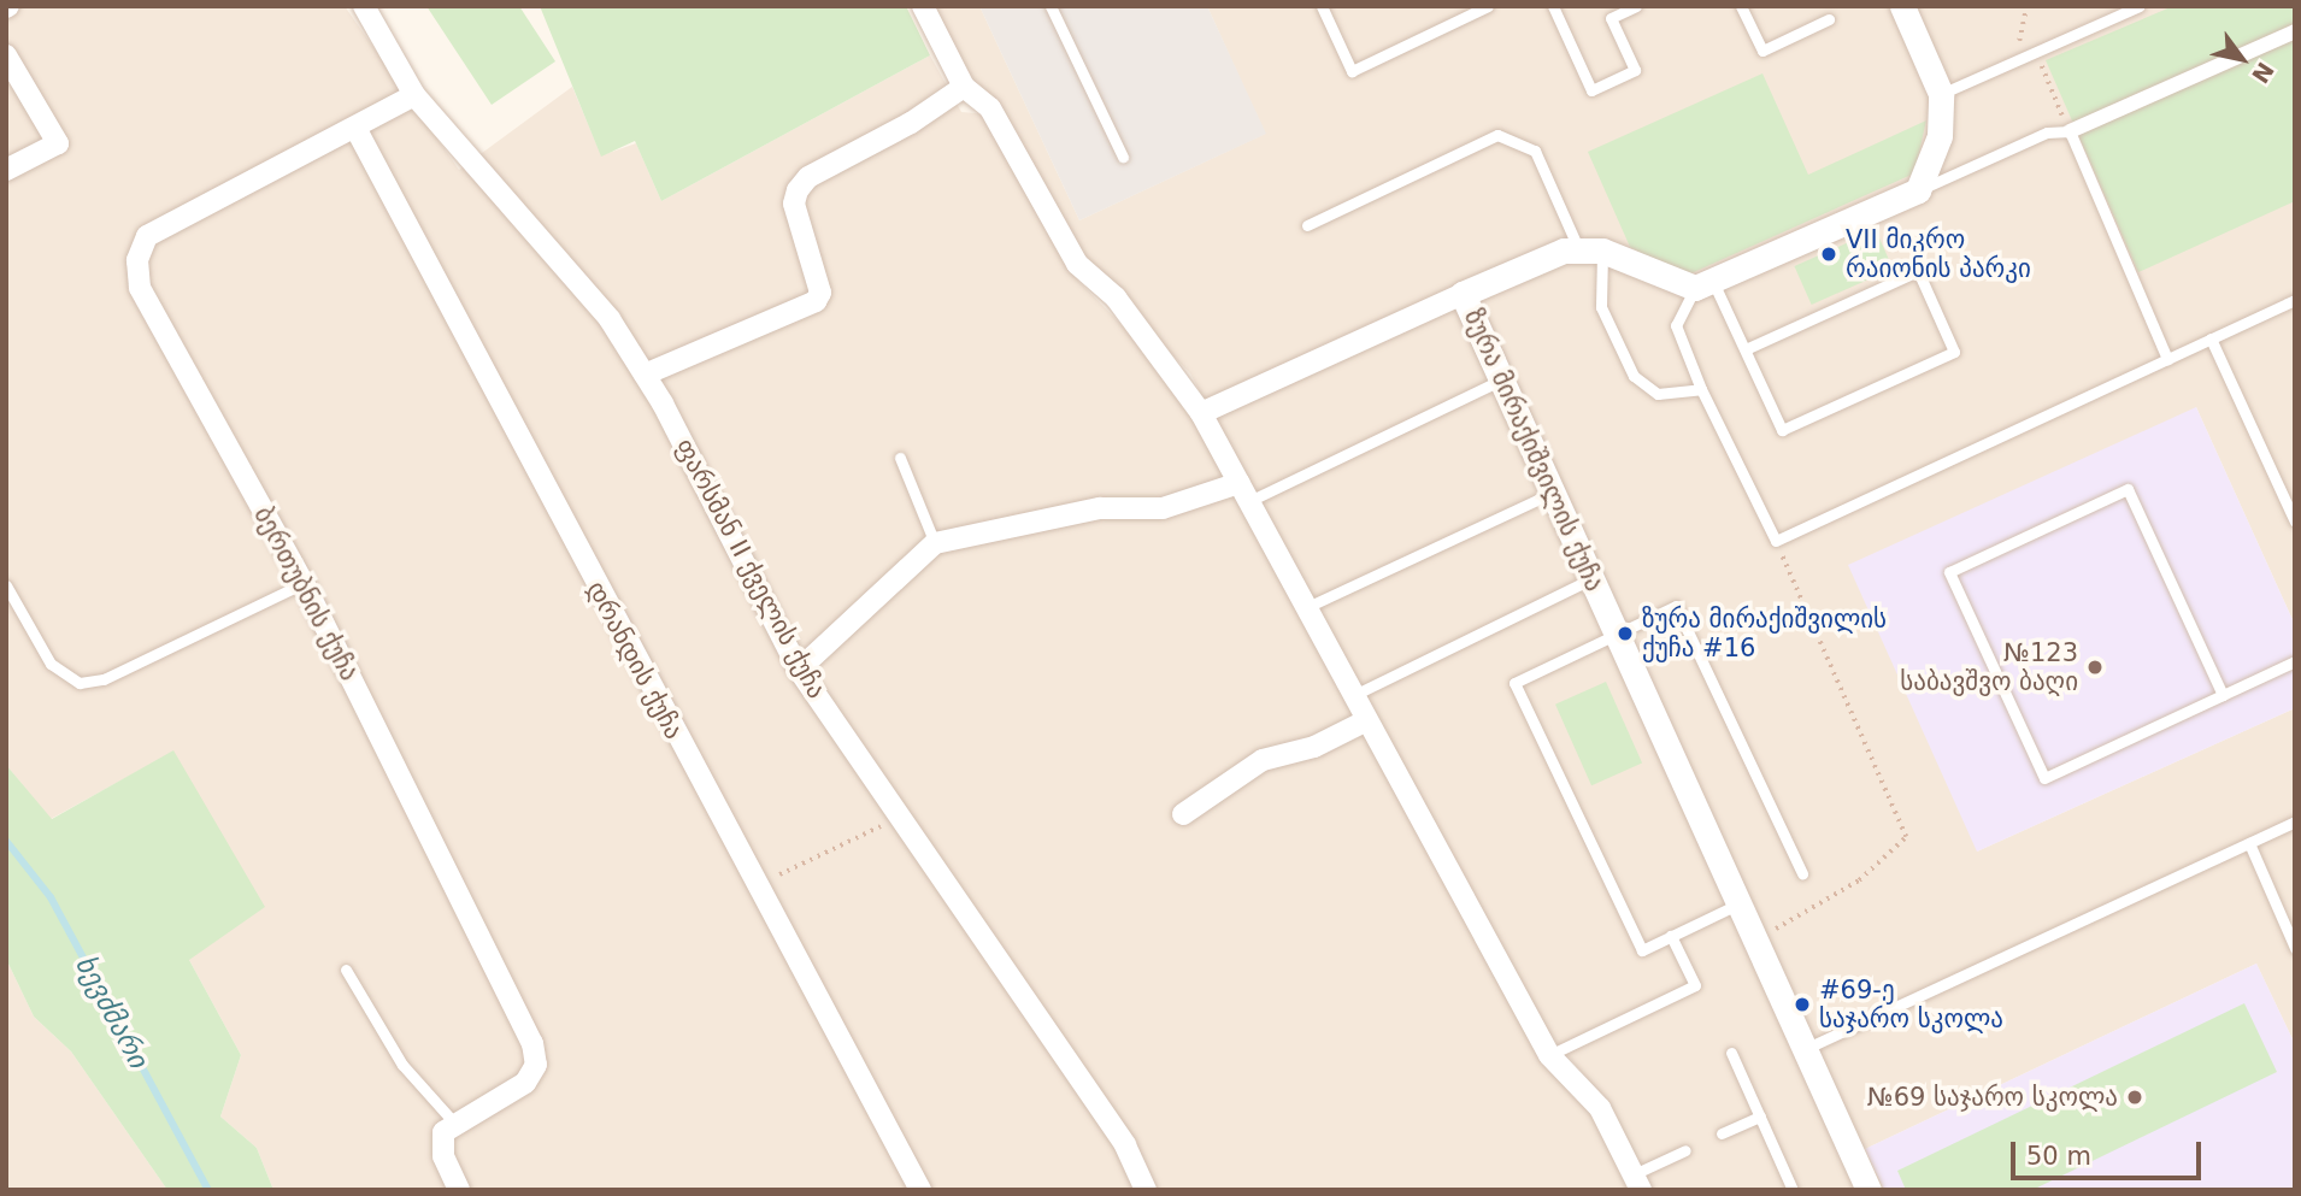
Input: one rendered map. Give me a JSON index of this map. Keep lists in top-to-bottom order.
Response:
{
  "streets": {
    "street": [
      "ზურა მირაქიშვილის ქუჩა",
      "ფარსმან II ქველის ქუჩა",
      "ბერთუბნის ქუჩა",
      "დრანდის ქუჩა"
    ]
  },
  "crossings": [
    ["ფარსმან II ქველის ქუჩა", "ბერთუბნის ქუჩა"],
    ["ბერთუბნის ქუჩა", "დრანდის ქუჩა"]
  ],
  "water": ["ხევძმარი"],
  "places": [
    "VII მიკრო რაიონის პარკი",
    "ზურა მირაქიშვილის ქუჩა #16",
    "№123 საბავშვო ბაღი",
    "#69-ე საჯარო სკოლა",
    "№69 საჯარო სკოლა"
  ],
  "scale_bar": "50 m",
  "north": "bottom right"
}
